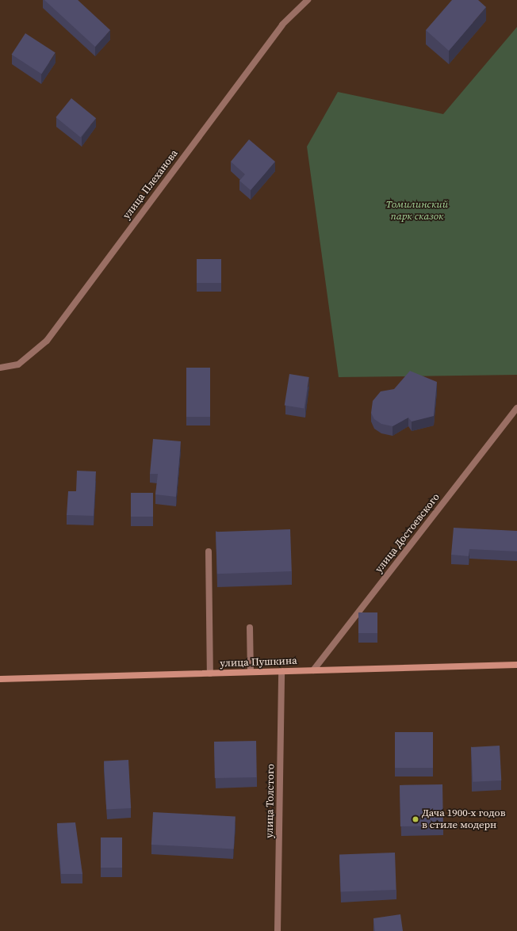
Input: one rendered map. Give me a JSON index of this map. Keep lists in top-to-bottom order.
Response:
{
  "streets": {
    "main road": ["улица Пушкина"],
    "street": ["улица Плеханова", "улица Достоевского", "улица Толстого"]
  },
  "crossings": [
    ["улица Достоевского", "улица Пушкина"],
    ["улица Пушкина", "улица Толстого"]
  ],
  "parks": ["Томилинский парк сказок"],
  "places": ["Дача 1900-х годов в стиле модерн"]
}
